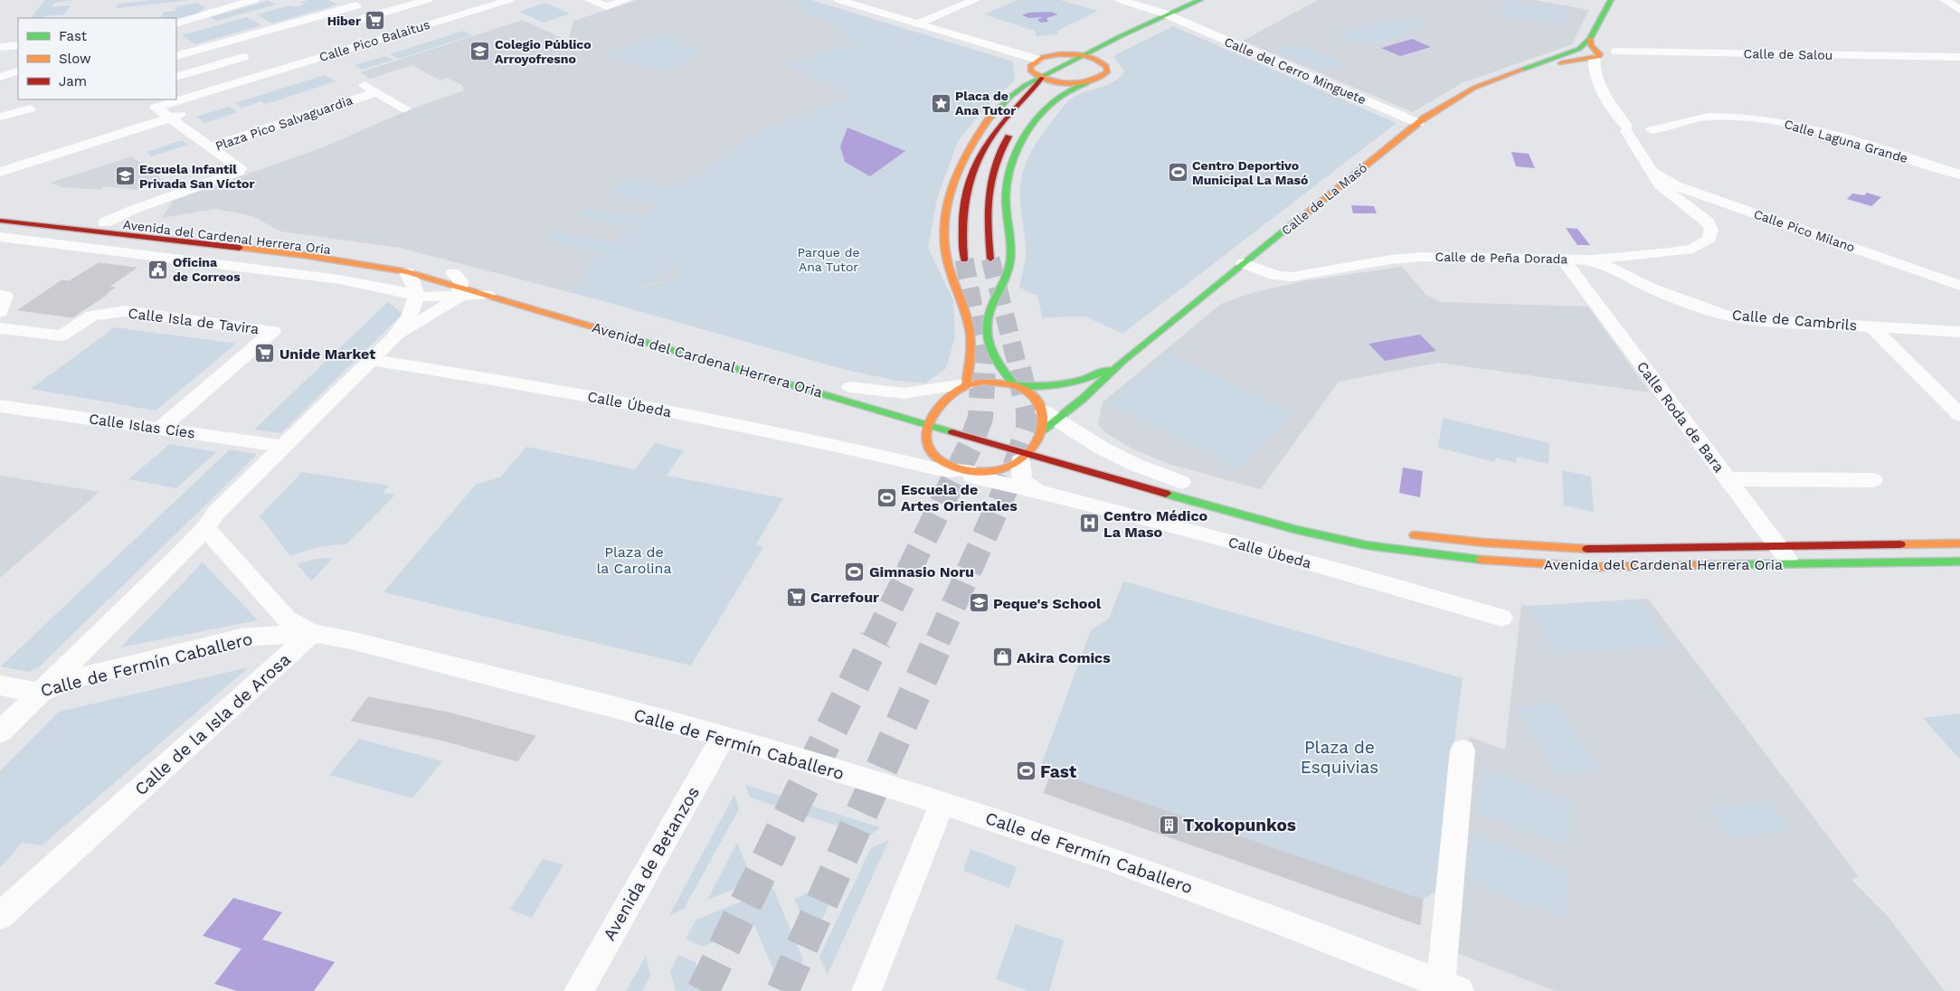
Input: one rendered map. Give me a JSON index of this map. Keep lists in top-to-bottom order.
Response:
{
  "streets": {
    "main road": ["Calle de La Masó", "Avenida del Cardenal Herrera Oria"],
    "street": [
      "Calle Pico Balaitus",
      "Calle de Salou",
      "Calle del Cerro Minguete",
      "Plaza Pico Salvaguardia",
      "Calle Laguna Grande",
      "Calle Pico Milano",
      "Calle de Peña Dorada",
      "Calle de Cambrils",
      "Calle Isla de Tavira",
      "Calle Úbeda",
      "Calle Roda de Bara",
      "Calle Islas Cíes",
      "Calle de Fermín Caballero",
      "Calle de la Isla de Arosa",
      "Avenida de Betanzos"
    ]
  },
  "crossings": [
    ["Calle Pico Balaitus", "Plaza Pico Salvaguardia"],
    ["Calle del Cerro Minguete", "Calle de La Masó"],
    ["Plaza Pico Salvaguardia", "Avenida del Cardenal Herrera Oria"],
    ["Calle de La Masó", "Calle de Peña Dorada"],
    ["Calle Pico Milano", "Calle de Peña Dorada"],
    ["Avenida del Cardenal Herrera Oria", "Calle Úbeda"],
    ["Calle de Peña Dorada", "Calle de Cambrils"],
    ["Calle de Peña Dorada", "Calle Roda de Bara"],
    ["Calle Isla de Tavira", "Calle Islas Cíes"],
    ["Calle de Fermín Caballero", "Calle de la Isla de Arosa"],
    ["Calle de Fermín Caballero", "Avenida de Betanzos"]
  ],
  "parks": ["Parque de Ana Tutor", "Plaza de la Carolina", "Plaza de Esquivias"],
  "places": {
    "supermarket": ["Hiber", "Unide Market", "Carrefour"],
    "school or university": ["Colegio Público Arroyofresno", "Escuela Infantil Privada San Víctor", "Peque's School"],
    "place": ["Placa de Ana Tutor"],
    "sports": [
      "Centro Deportivo Municipal La Masó",
      "Escuela de Artes Orientales",
      "Gimnasio Noru",
      "Fast"
    ],
    "public building": ["Oficina de Correos"],
    "hospital": ["Centro Médico La Maso"],
    "shop": ["Akira Comics"],
    "building": ["Txokopunkos"]
  },
  "legend": ["Fast", "Slow", "Jam"]
}
